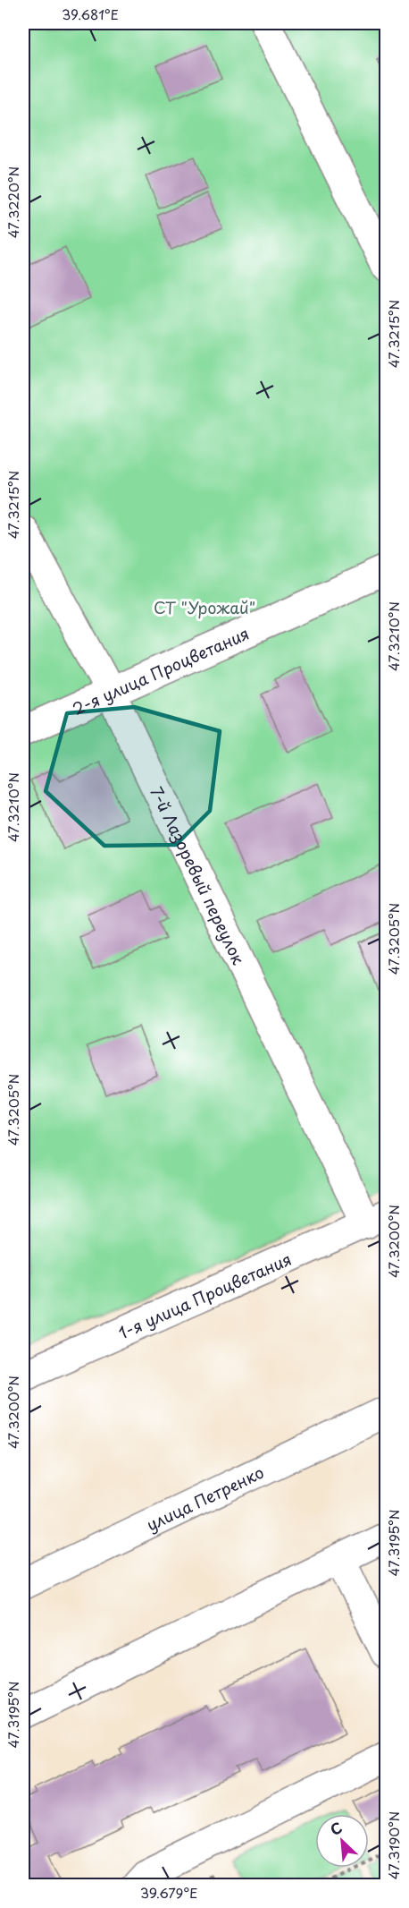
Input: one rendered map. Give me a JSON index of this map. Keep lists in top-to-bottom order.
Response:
{
  "streets": {
    "street": [
      "2-я улица Процветания",
      "7-й Лазоревый переулок",
      "1-я улица Процветания",
      "улица Петренко"
    ]
  },
  "crossings": [
    ["2-я улица Процветания", "7-й Лазоревый переулок"],
    ["7-й Лазоревый переулок", "1-я улица Процветания"]
  ],
  "parks": ["СТ \"Урожай\""],
  "north": "top left",
  "coordinates": [
    "39.681°E",
    "47.3220°N",
    "47.3215°N",
    "47.3210°N",
    "47.3205°N",
    "47.3200°N",
    "47.3195°N",
    "47.3190°N",
    "39.679°E"
  ]
}
